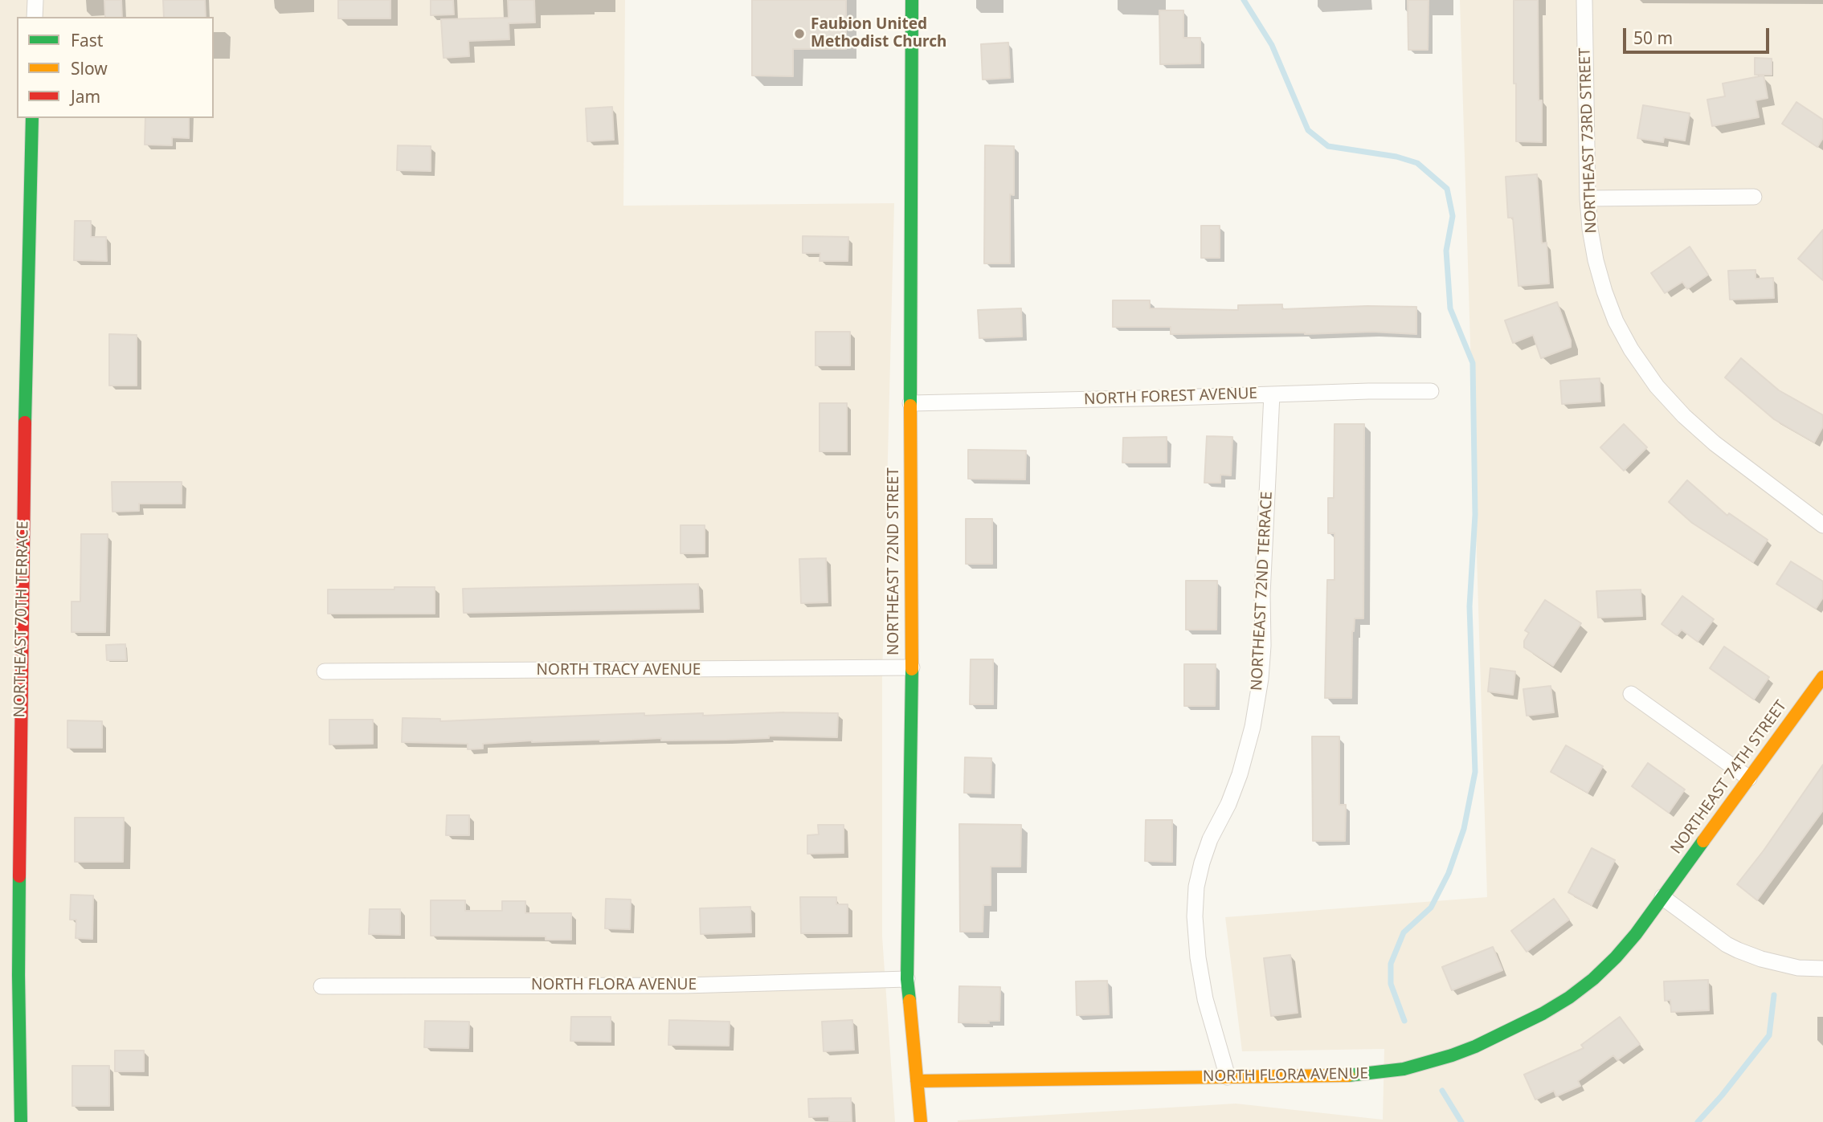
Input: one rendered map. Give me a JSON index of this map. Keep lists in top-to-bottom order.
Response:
{
  "streets": {
    "street": [
      "NORTHEAST 73RD STREET",
      "NORTH FOREST AVENUE",
      "NORTHEAST 72ND STREET",
      "NORTHEAST 72ND TERRACE",
      "NORTHEAST 70TH TERRACE",
      "NORTH TRACY AVENUE",
      "NORTHEAST 74TH STREET",
      "NORTH FLORA AVENUE"
    ]
  },
  "crossings": [
    ["NORTH FOREST AVENUE", "NORTHEAST 72ND STREET"],
    ["NORTH FOREST AVENUE", "NORTHEAST 72ND TERRACE"],
    ["NORTHEAST 72ND STREET", "NORTH TRACY AVENUE"],
    ["NORTHEAST 72ND STREET", "NORTH FLORA AVENUE"],
    ["NORTHEAST 72ND TERRACE", "NORTH FLORA AVENUE"],
    ["NORTHEAST 74TH STREET", "NORTH FLORA AVENUE"]
  ],
  "places": ["Faubion United Methodist Church"],
  "legend": ["Fast", "Slow", "Jam"],
  "scale_bar": "50 m"
}
